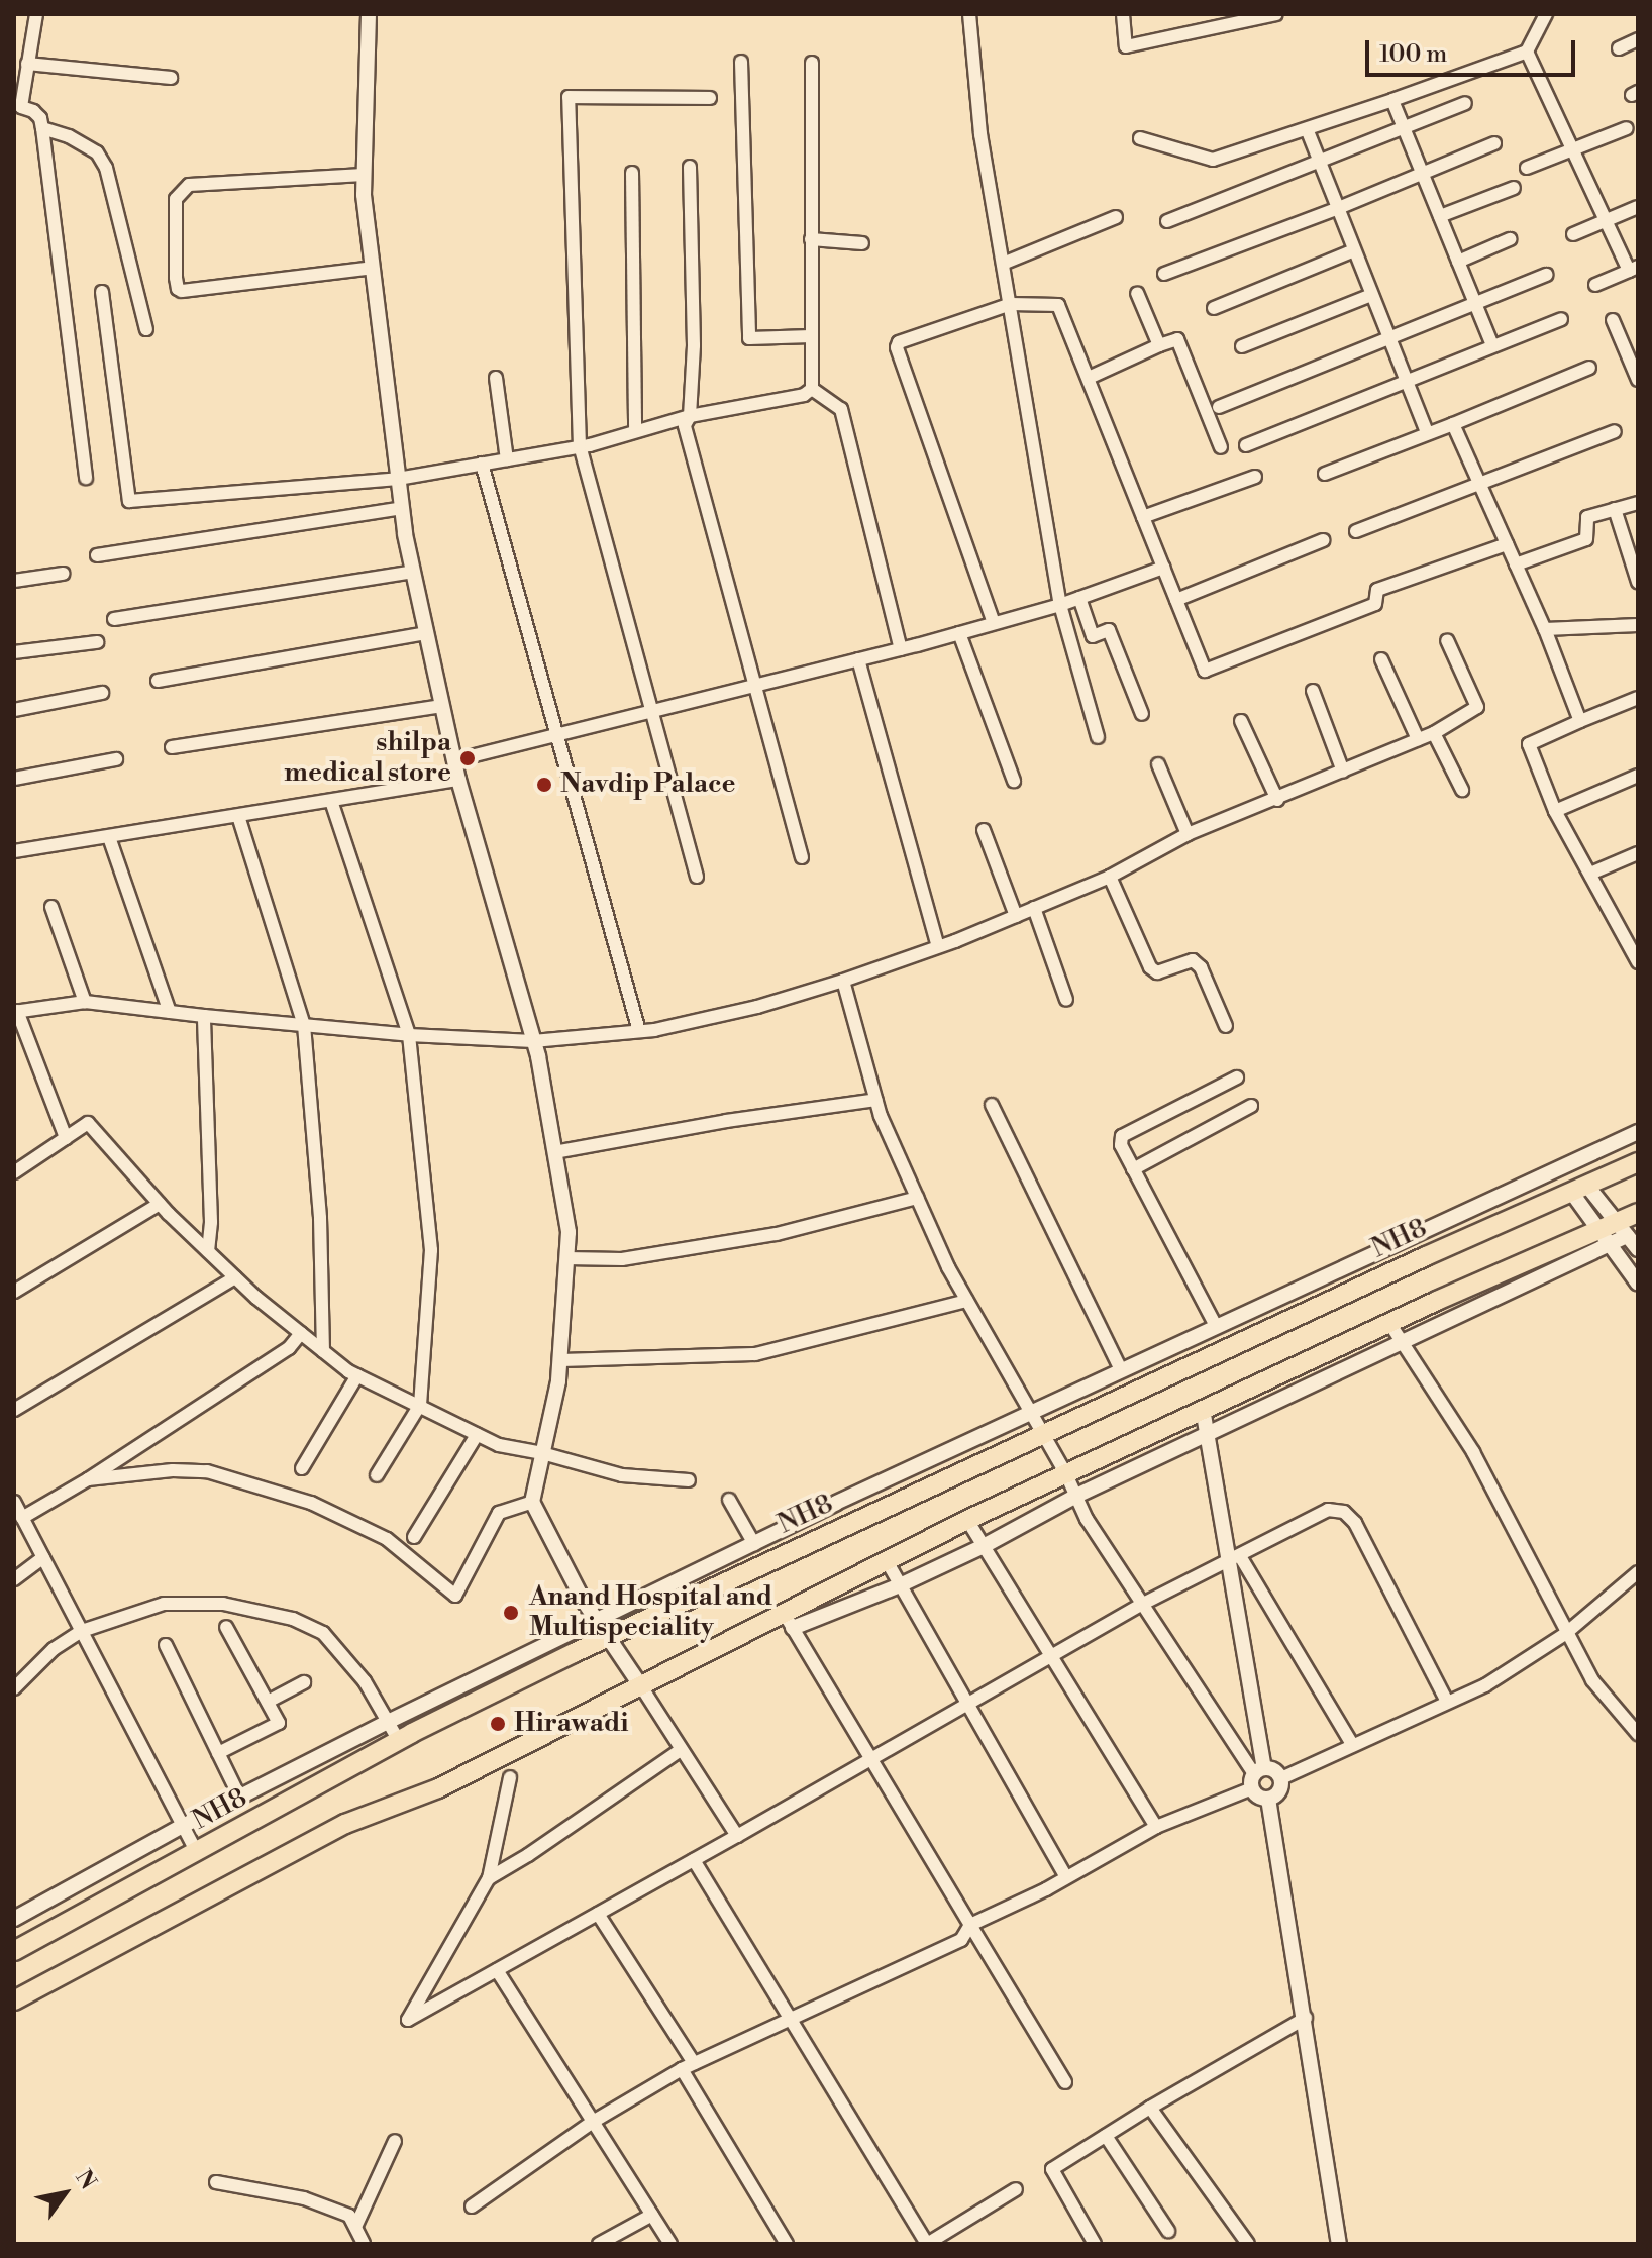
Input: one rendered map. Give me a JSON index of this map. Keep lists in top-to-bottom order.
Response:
{
  "streets": {
    "main road": ["NH8"]
  },
  "places": [
    "shilpa medical store",
    "Navdip Palace",
    "Anand Hospital and Multispeciality",
    "Hirawadi"
  ],
  "scale_bar": "100 m",
  "north": "top right"
}
